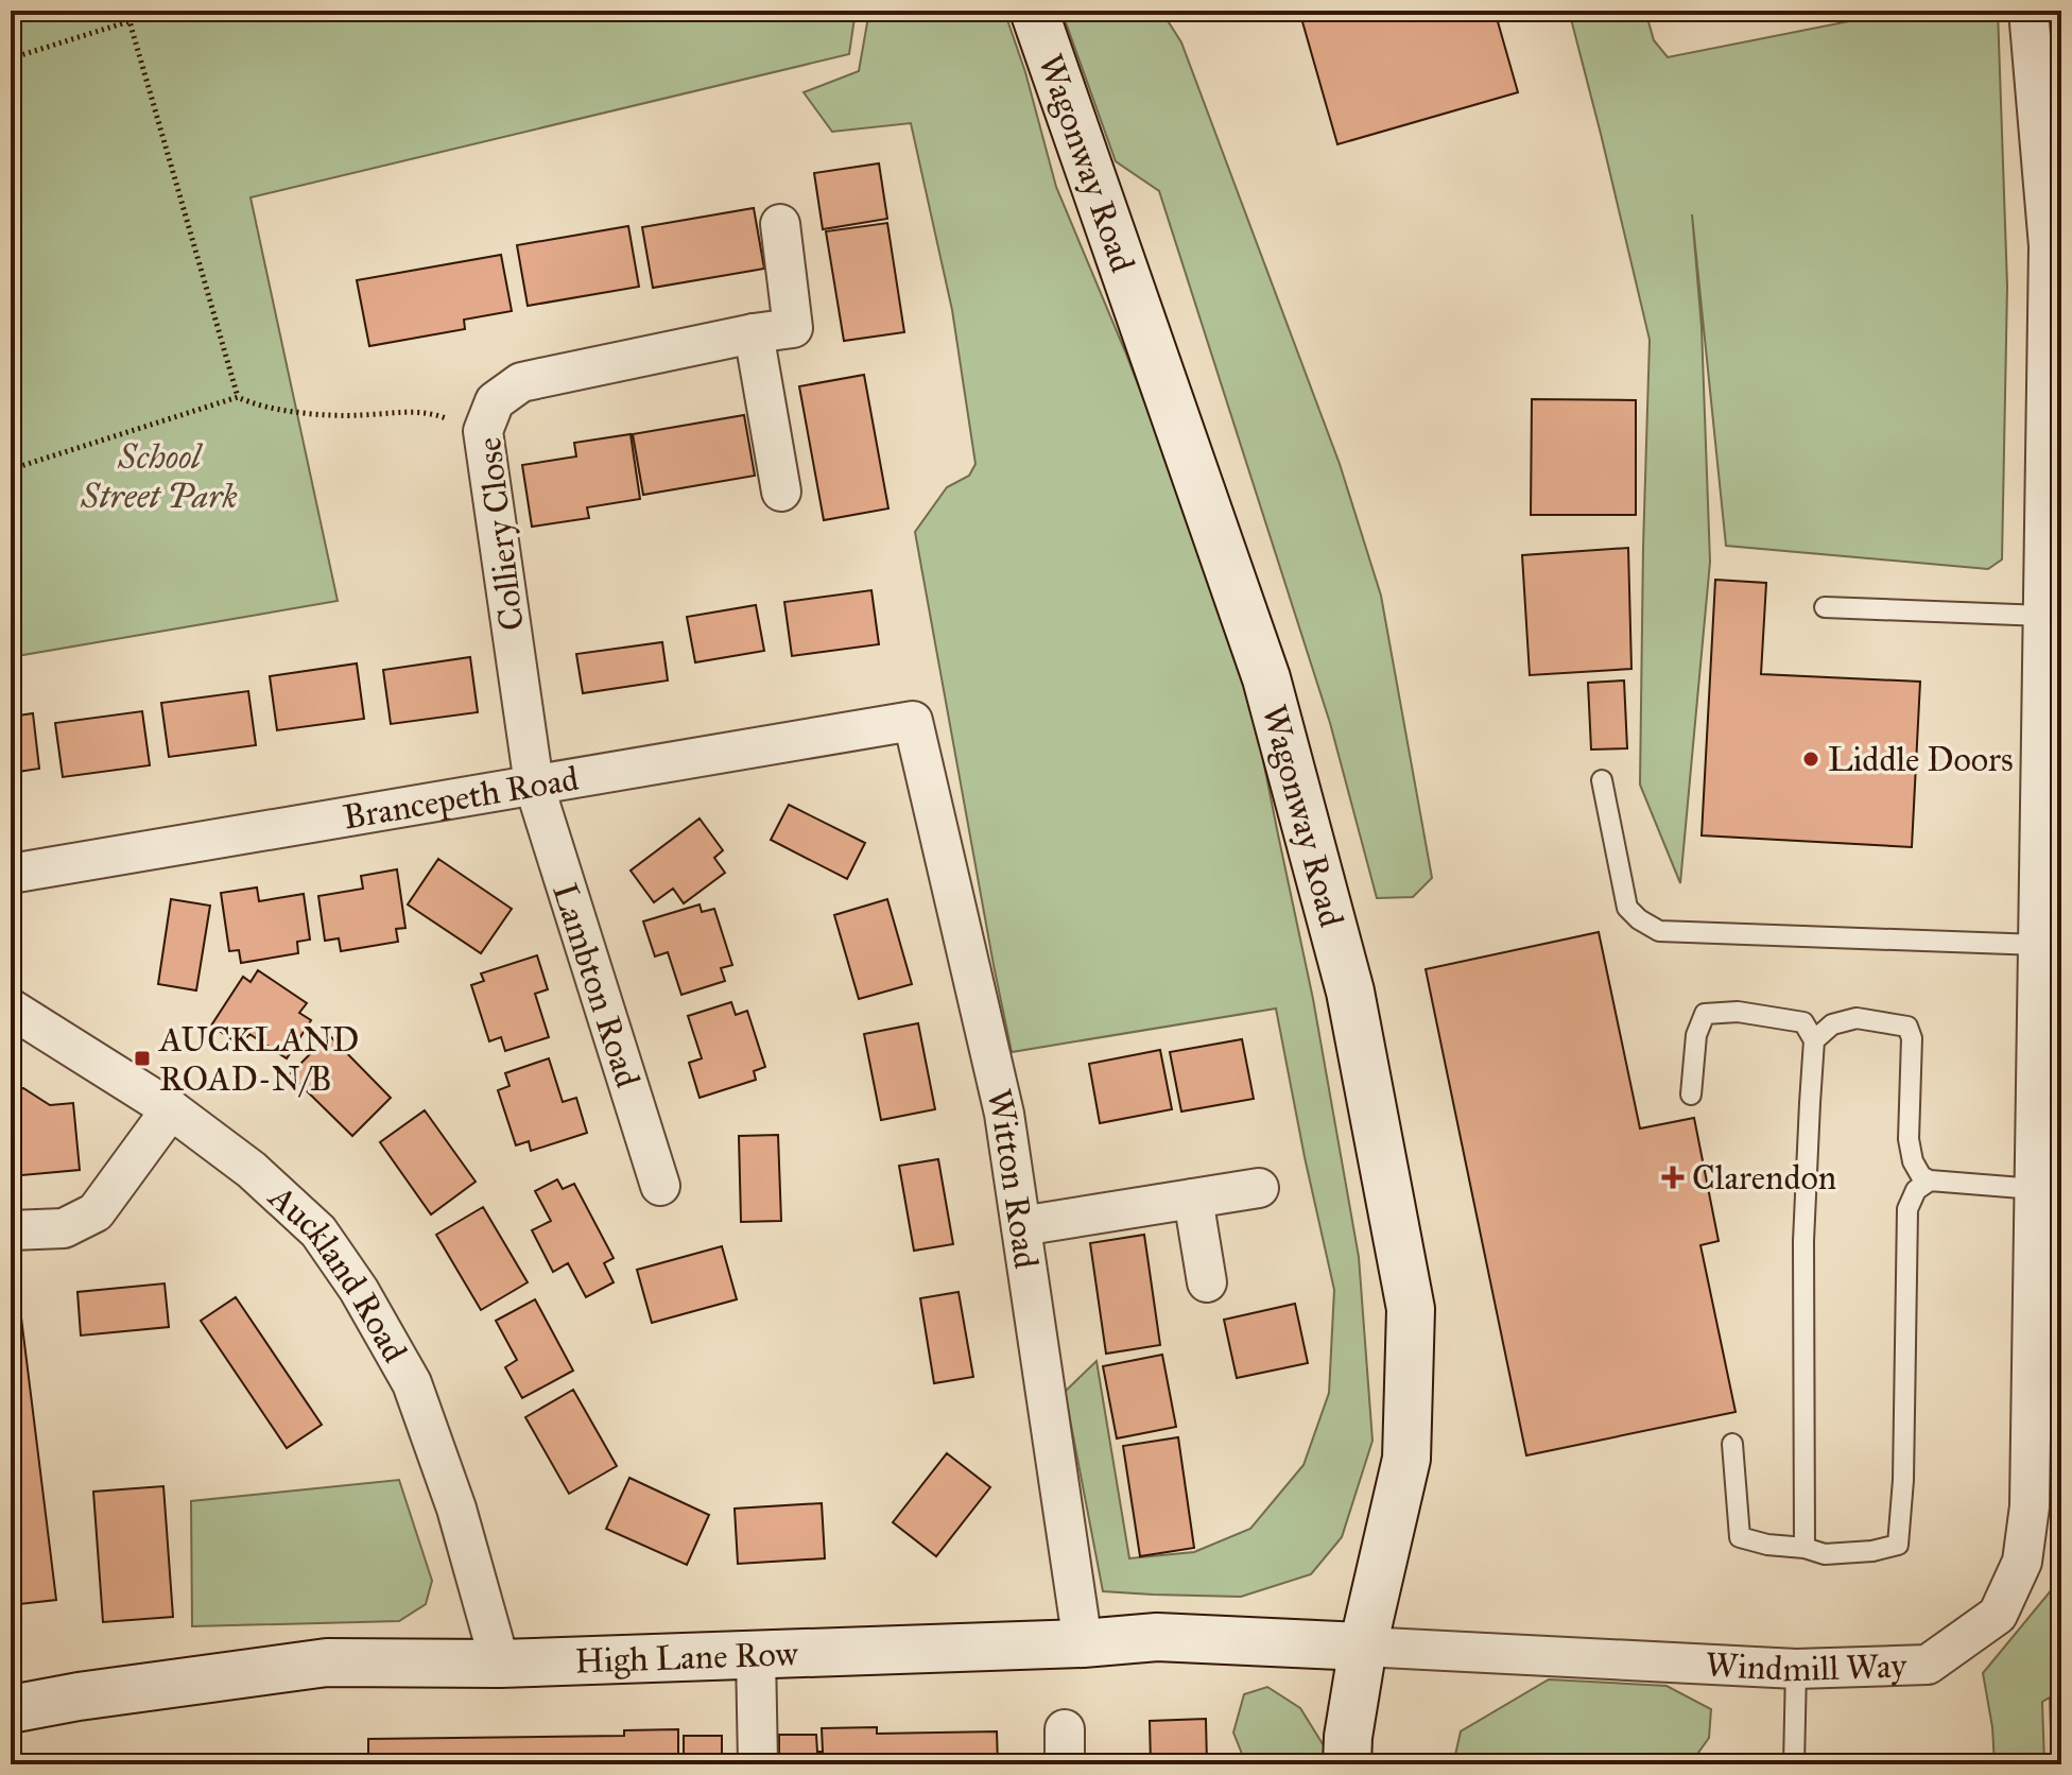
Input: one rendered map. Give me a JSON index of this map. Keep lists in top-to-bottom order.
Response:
{
  "streets": {
    "main road": ["Wagonway Road", "High Lane Row"],
    "street": [
      "Colliery Close",
      "Brancepeth Road",
      "Lambton Road",
      "Witton Road",
      "Auckland Road",
      "Windmill Way"
    ]
  },
  "crossings": [
    ["Wagonway Road", "High Lane Row"],
    ["Wagonway Road", "Windmill Way"],
    ["Colliery Close", "Brancepeth Road"],
    ["Colliery Close", "Lambton Road"],
    ["Brancepeth Road", "Lambton Road"],
    ["Brancepeth Road", "Witton Road"],
    ["Witton Road", "High Lane Row"],
    ["Auckland Road", "High Lane Row"],
    ["High Lane Row", "Windmill Way"]
  ],
  "parks": ["School Street Park"],
  "places": {
    "other": ["Liddle Doors"],
    "transit": ["AUCKLAND ROAD-N/B"],
    "health": ["Clarendon"]
  }
}
